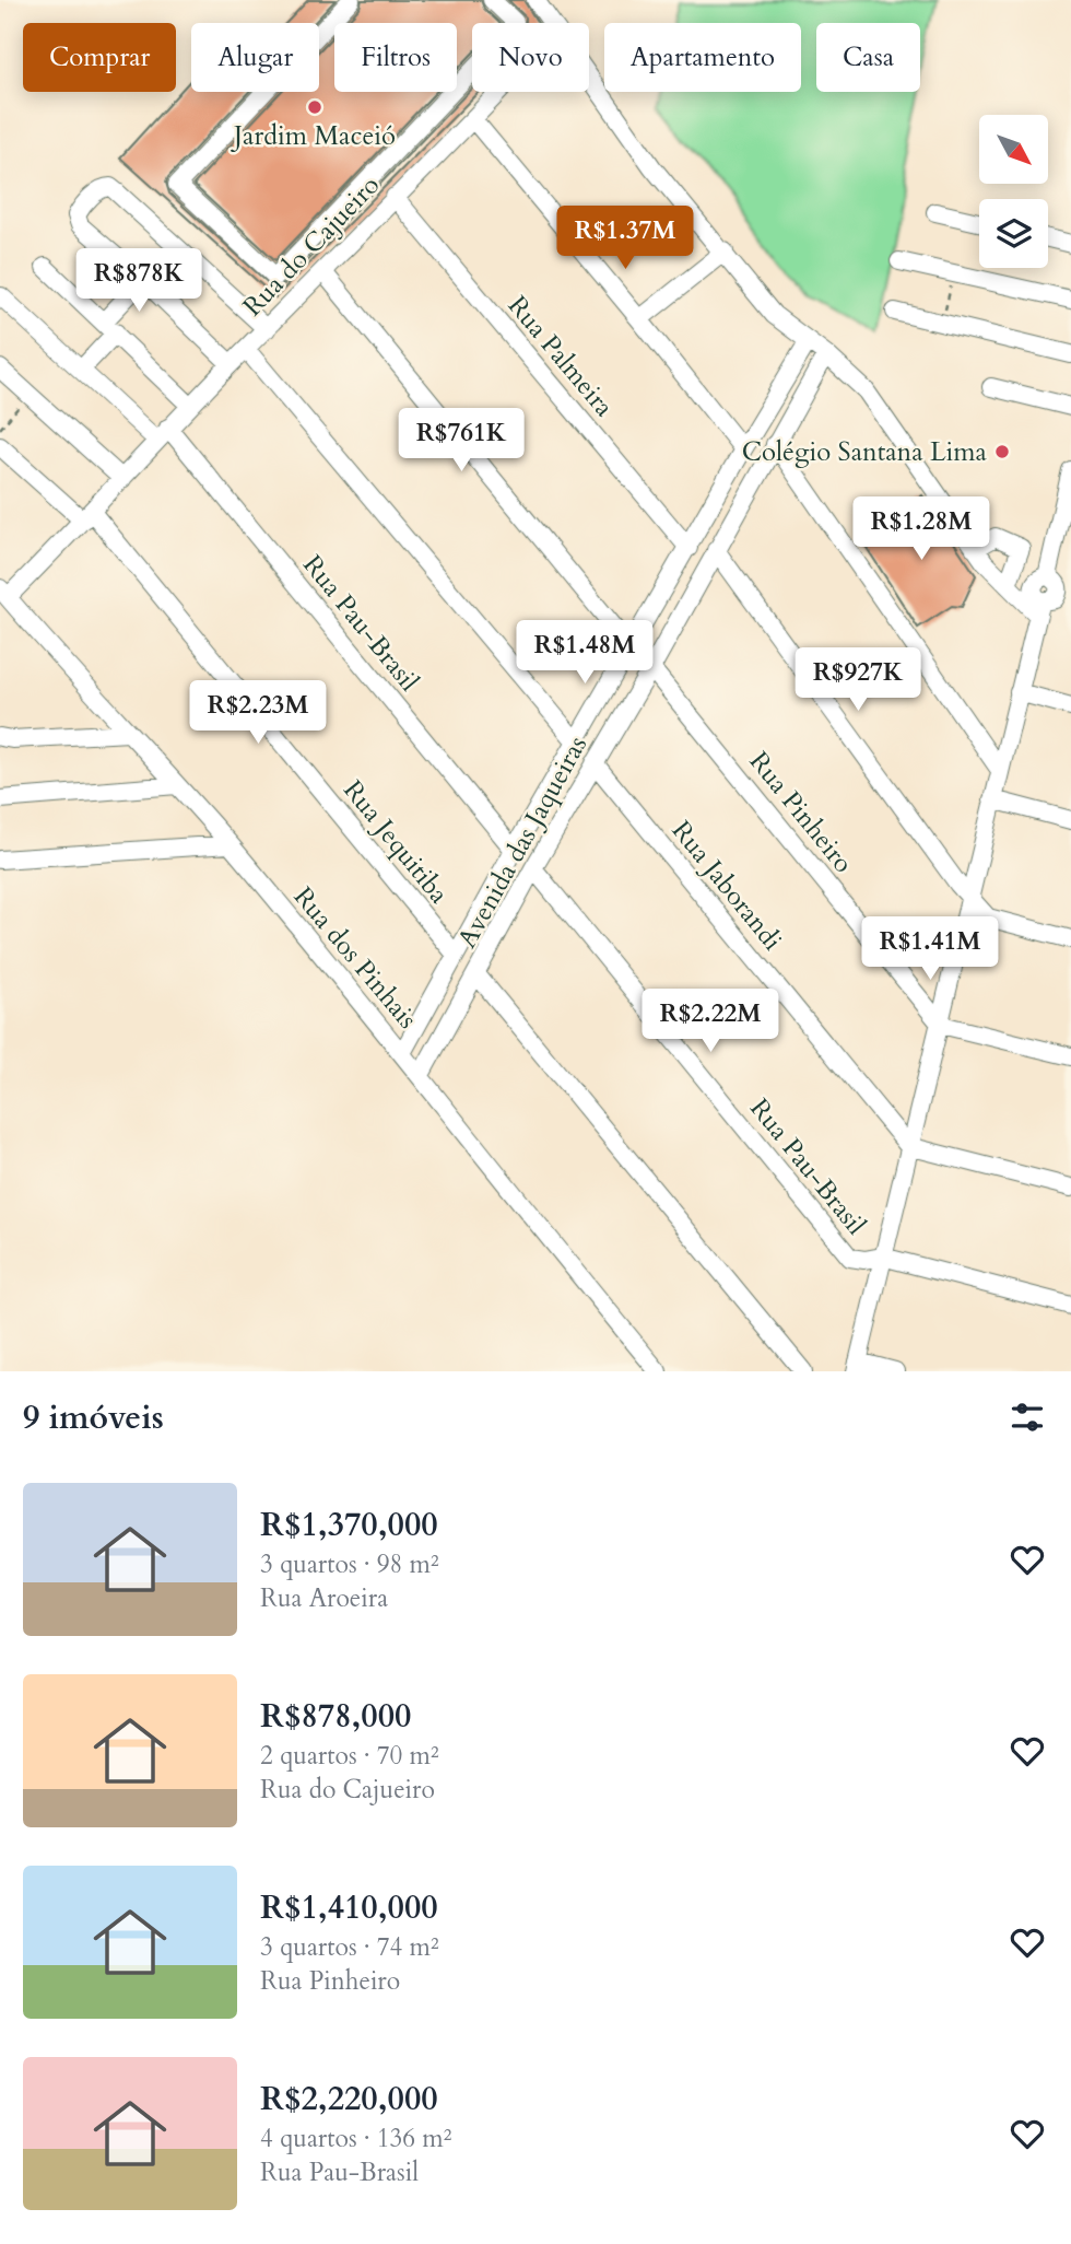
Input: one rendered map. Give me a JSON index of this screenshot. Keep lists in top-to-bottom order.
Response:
{
  "streets": {
    "street": [
      "Rua do Cajueiro",
      "Rua Palmeira",
      "Rua Pau-Brasil",
      "Rua Pinheiro",
      "Rua Jequitiba",
      "Avenida das Jaqueiras",
      "Rua Jaborandi",
      "Rua dos Pinhais"
    ]
  },
  "crossings": [
    ["Rua do Cajueiro", "Rua Palmeira"],
    ["Rua do Cajueiro", "Rua Pau-Brasil"],
    ["Rua do Cajueiro", "Rua Jequitiba"],
    ["Rua do Cajueiro", "Rua dos Pinhais"],
    ["Rua Palmeira", "Avenida das Jaqueiras"],
    ["Rua Pau-Brasil", "Avenida das Jaqueiras"],
    ["Rua Pinheiro", "Avenida das Jaqueiras"],
    ["Rua Jequitiba", "Avenida das Jaqueiras"],
    ["Avenida das Jaqueiras", "Rua Jaborandi"],
    ["Avenida das Jaqueiras", "Rua dos Pinhais"]
  ],
  "places": ["Jardim Maceió", "Colégio Santana Lima"],
  "north": "bottom right",
  "page": {
    "chip": [
      "Comprar",
      "Alugar",
      "Filtros",
      "Novo",
      "Apartamento",
      "Casa"
    ],
    "price": [
      "R$1.37M",
      "R$878K",
      "R$761K",
      "R$1.28M",
      "R$1.48M",
      "R$927K",
      "R$2.23M",
      "R$1.41M",
      "R$2.22M"
    ],
    "heading": "9 imóveis",
    "list": [
      {
        "name": "R$1,370,000",
        "note": "3 quartos · 98 m² · Rua Aroeira"
      },
      {
        "name": "R$878,000",
        "note": "2 quartos · 70 m² · Rua do Cajueiro"
      },
      {
        "name": "R$1,410,000",
        "note": "3 quartos · 74 m² · Rua Pinheiro"
      },
      {
        "name": "R$2,220,000",
        "note": "4 quartos · 136 m² · Rua Pau-Brasil"
      }
    ]
  }
}
